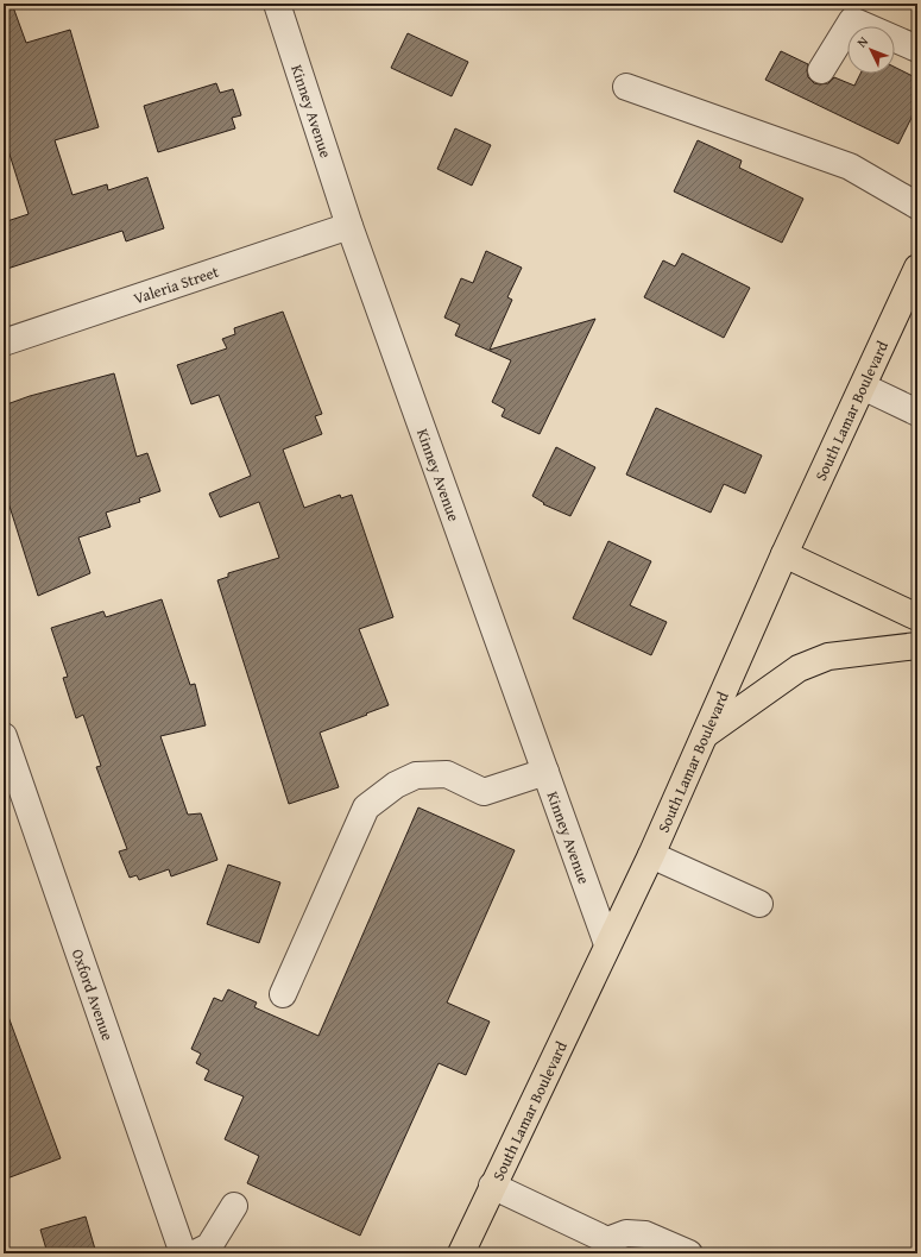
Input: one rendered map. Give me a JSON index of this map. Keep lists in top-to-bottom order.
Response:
{
  "streets": {
    "main road": ["South Lamar Boulevard"],
    "street": ["Kinney Avenue", "Valeria Street", "Oxford Avenue"]
  },
  "crossings": [
    ["Kinney Avenue", "Valeria Street"],
    ["Kinney Avenue", "South Lamar Boulevard"]
  ],
  "north": "top left"
}
